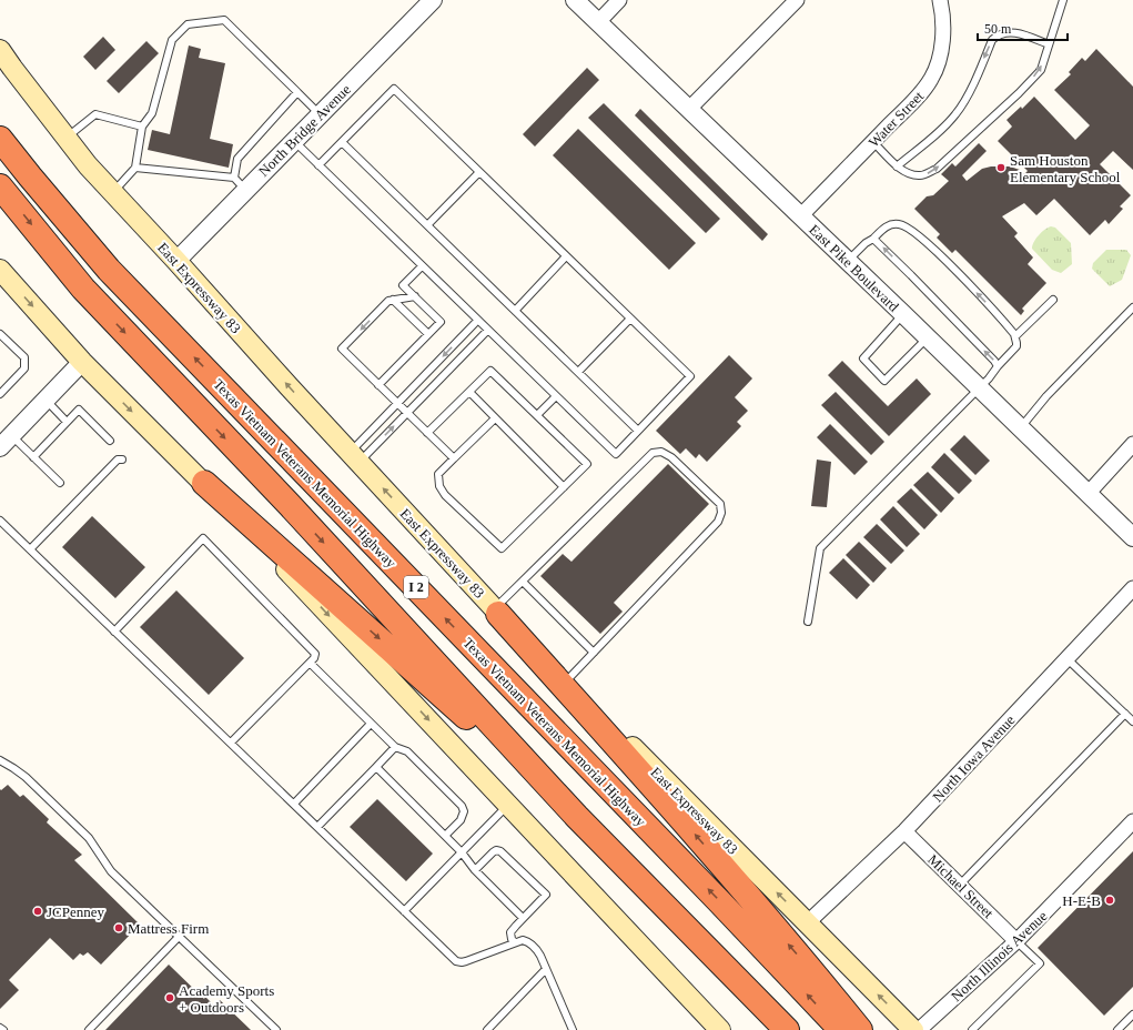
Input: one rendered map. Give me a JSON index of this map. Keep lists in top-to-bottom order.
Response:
{
  "streets": {
    "highway": ["Texas Vietnam Veterans Memorial Highway", "I 2"],
    "main road": ["East Expressway 83"],
    "street": [
      "Water Street",
      "North Bridge Avenue",
      "East Pike Boulevard",
      "North Iowa Avenue",
      "Michael Street",
      "North Illinois Avenue"
    ]
  },
  "crossings": [
    ["Water Street", "East Pike Boulevard"],
    ["North Bridge Avenue", "East Expressway 83"],
    ["East Expressway 83", "North Iowa Avenue"],
    ["North Iowa Avenue", "Michael Street"],
    ["Michael Street", "North Illinois Avenue"]
  ],
  "places": [
    "Sam Houston Elementary School",
    "H-E-B",
    "JCPenney",
    "Mattress Firm",
    "Academy Sports + Outdoors"
  ],
  "scale_bar": "50 m"
}
